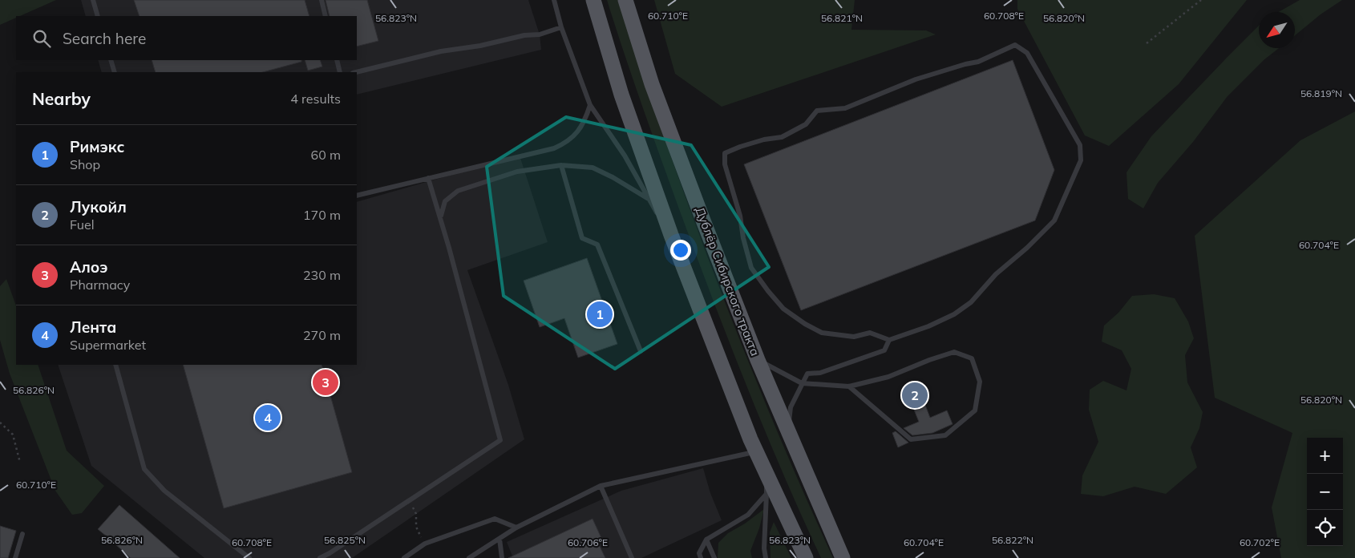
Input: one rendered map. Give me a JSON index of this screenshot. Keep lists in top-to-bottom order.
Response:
{
  "streets": {
    "main road": ["Дублёр Сибирского тракта"]
  },
  "north": "bottom left",
  "page": {
    "search": "Search here",
    "heading": ["Nearby", "4 results"],
    "list": [
      {
        "mark": "1",
        "name": "Римэкс",
        "note": "Shop",
        "value": "60 m"
      },
      {
        "mark": "2",
        "name": "Лукойл",
        "note": "Fuel",
        "value": "170 m"
      },
      {
        "mark": "3",
        "name": "Алоэ",
        "note": "Pharmacy",
        "value": "230 m"
      },
      {
        "mark": "4",
        "name": "Лента",
        "note": "Supermarket",
        "value": "270 m"
      }
    ],
    "pins": [
      "1",
      "3",
      "2",
      "4"
    ],
    "map_buttons": ["+", "−"]
  },
  "coordinates": [
    "60.710°E",
    "60.708°E",
    "56.823°N",
    "56.821°N",
    "56.820°N",
    "56.819°N",
    "60.704°E",
    "56.826°N",
    "56.825°N",
    "56.822°N",
    "60.706°E",
    "60.702°E"
  ]
}
